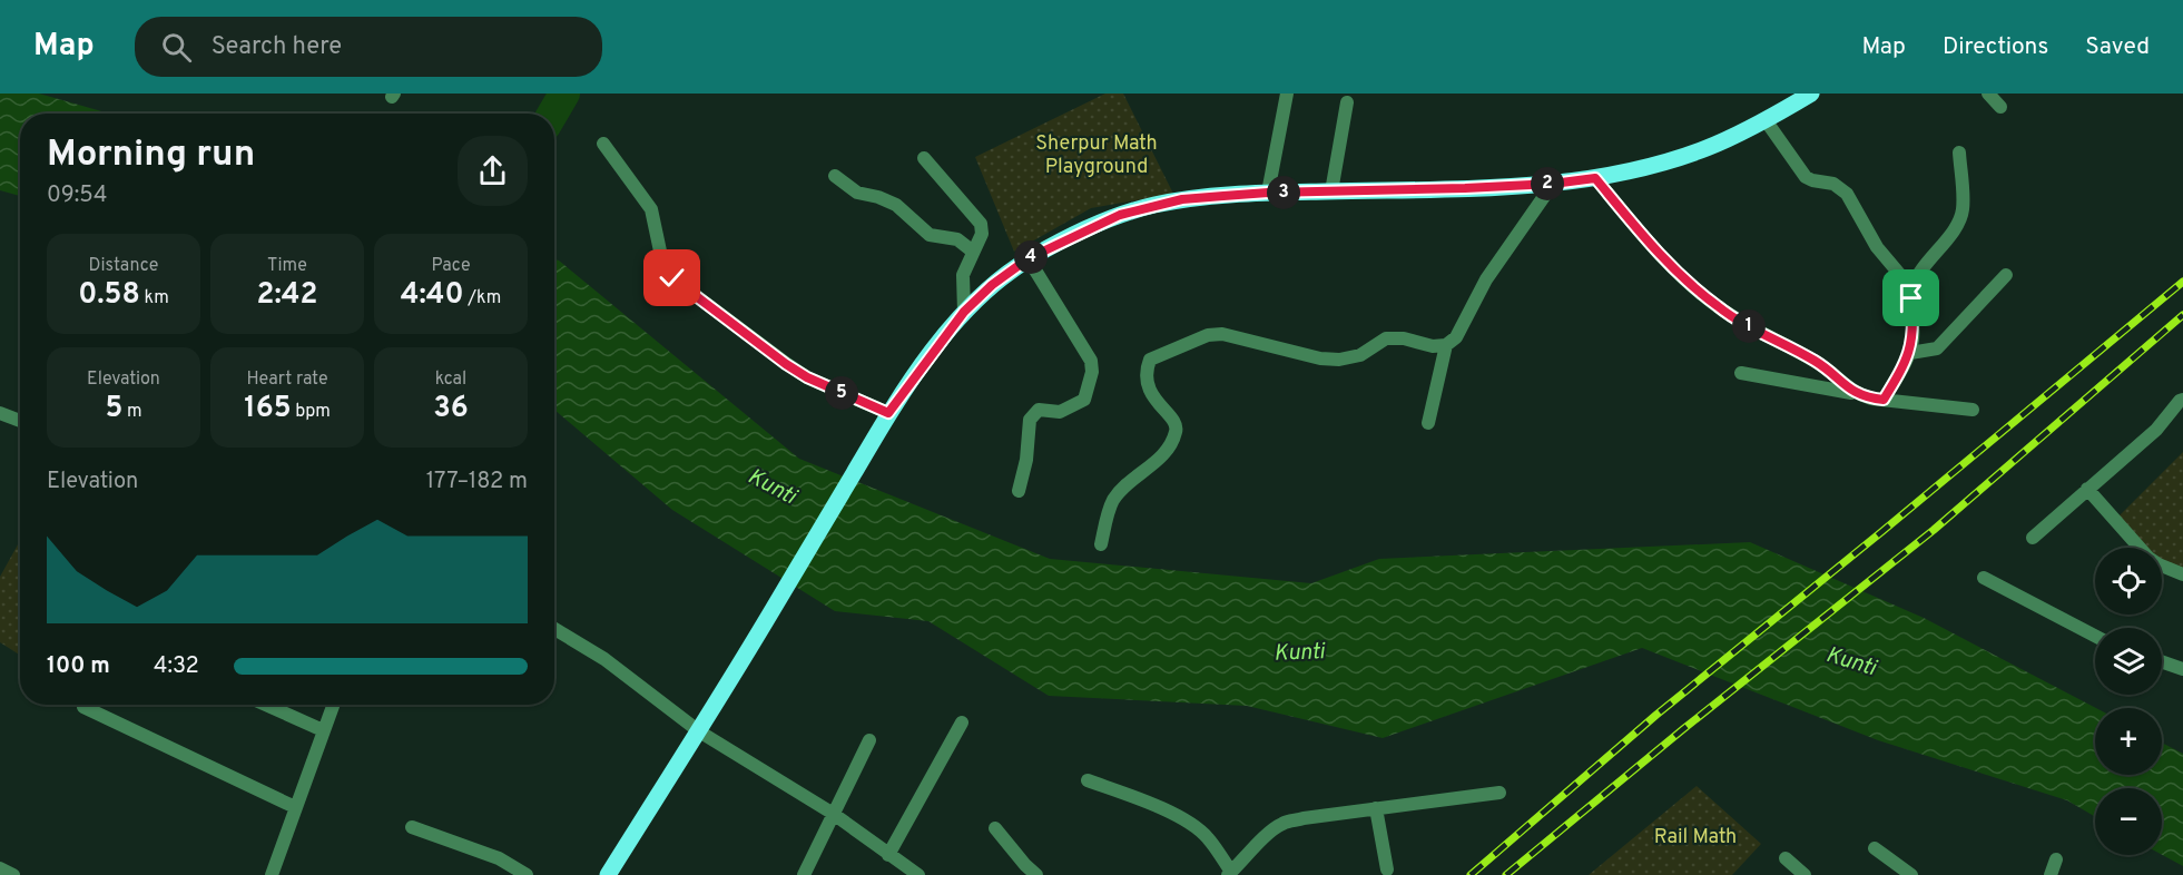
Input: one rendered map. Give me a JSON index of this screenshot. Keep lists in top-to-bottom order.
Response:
{
  "water": ["Kunti"],
  "parks": ["Sherpur Math Playground", "Rail Math"],
  "page": {
    "header": "Map",
    "search": "Search here",
    "nav": ["Map", "Directions", "Saved"],
    "heading": ["Morning run", "09:54"],
    "pins": [
      "2",
      "3",
      "4",
      "1",
      "5"
    ],
    "stats": [
      ["Distance", "0.58 km"],
      ["Time", "2:42"],
      ["Pace", "4:40 /km"],
      ["Elevation", "5 m"],
      ["Heart rate", "165 bpm"],
      ["kcal", "36"]
    ],
    "chart": ["Elevation", "177–182 m"],
    "map_buttons": ["+", "−"],
    "list": [
      {
        "name": "100 m",
        "note": "4:32"
      }
    ]
  }
}
